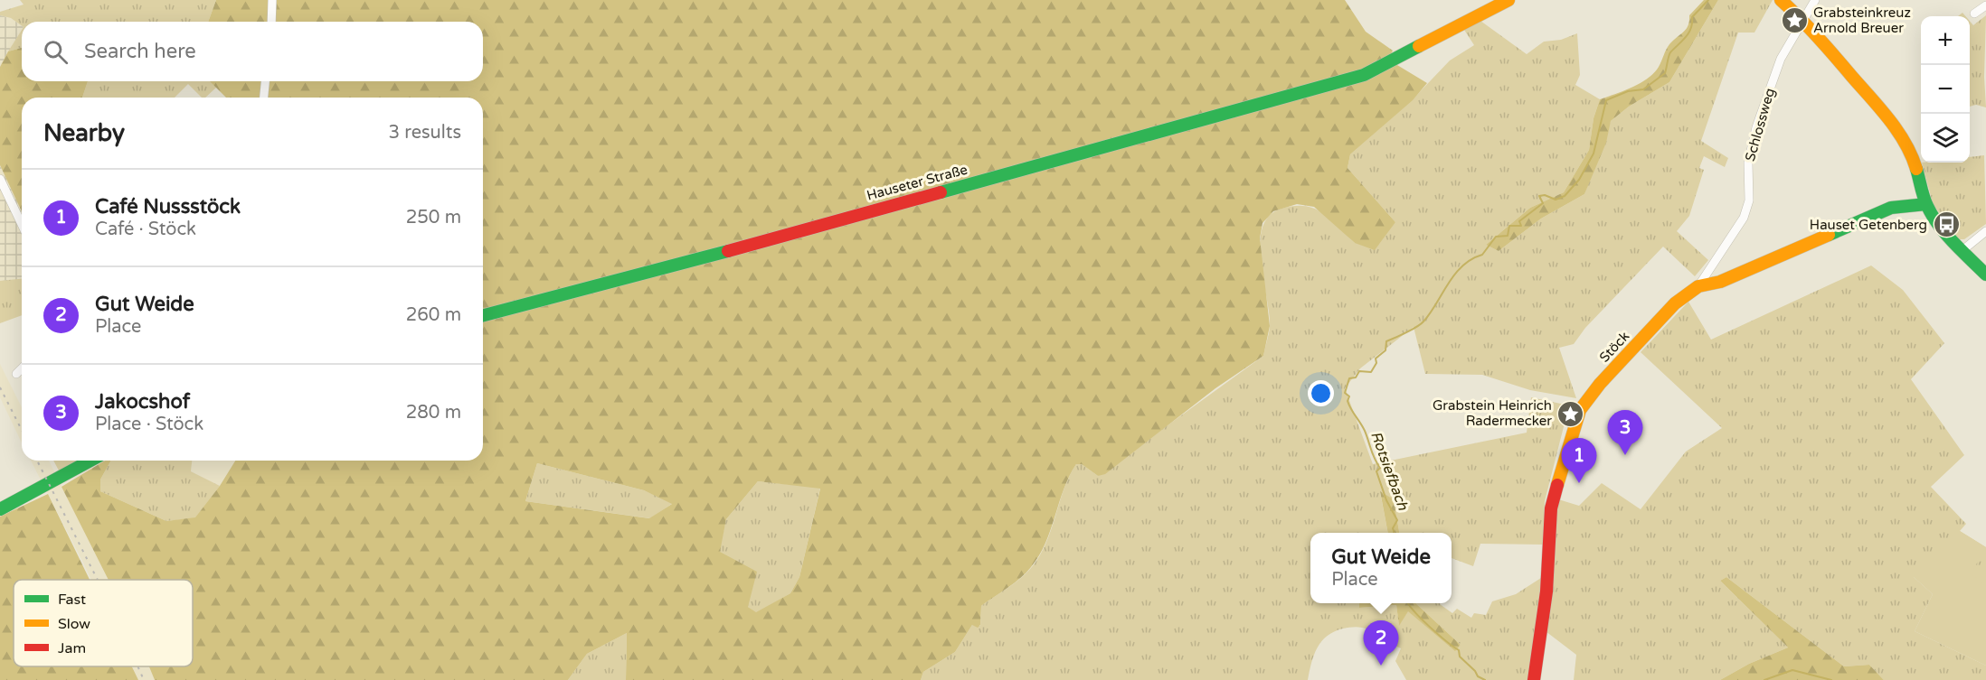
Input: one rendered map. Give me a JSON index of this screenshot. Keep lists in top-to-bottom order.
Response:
{
  "streets": {
    "street": ["Schlossweg", "Hauseter Straße", "Stöck"]
  },
  "crossings": [
    ["Schlossweg", "Stöck"]
  ],
  "water": ["Rotsiefbach"],
  "places": {
    "place": ["Grabsteinkreuz Arnold Breuer", "Grabstein Heinrich Radermecker"],
    "bus stop": ["Hauset Getenberg"]
  },
  "legend": ["Fast", "Slow", "Jam"],
  "page": {
    "map_buttons": ["+", "−"],
    "search": "Search here",
    "heading": ["Nearby", "3 results"],
    "list": [
      {
        "mark": "1",
        "name": "Café Nussstöck",
        "note": "Café · Stöck",
        "value": "250 m"
      },
      {
        "mark": "2",
        "name": "Gut Weide",
        "note": "Place",
        "value": "260 m"
      },
      {
        "mark": "3",
        "name": "Jakocshof",
        "note": "Place · Stöck",
        "value": "280 m"
      }
    ],
    "pins": ["3", "1", "2"],
    "popup": ["Gut Weide", "Place"]
  }
}
